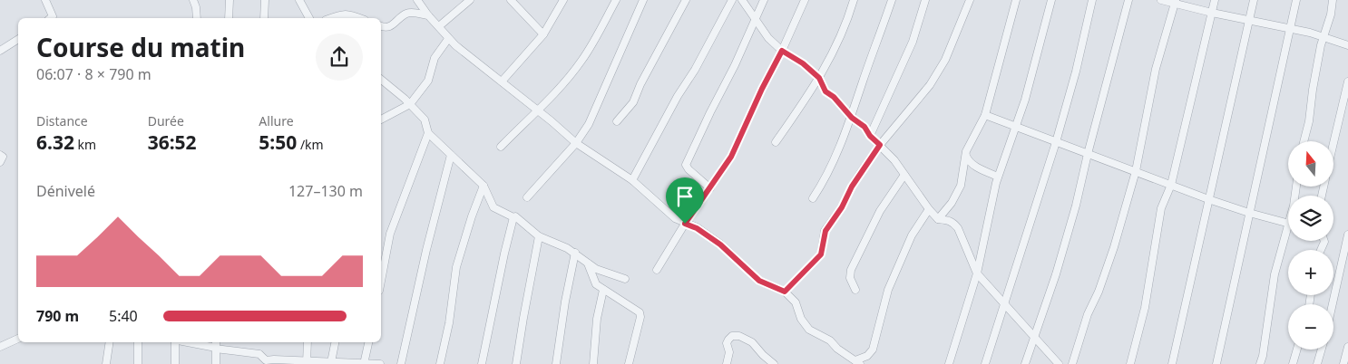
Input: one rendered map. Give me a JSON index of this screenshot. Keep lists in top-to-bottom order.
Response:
{
  "north": "top",
  "page": {
    "heading": ["Course du matin", "06:07 · 8 × 790 m"],
    "stats": [
      ["Distance", "6.32 km"],
      ["Durée", "36:52"],
      ["Allure", "5:50 /km"]
    ],
    "map_buttons": ["+", "−"],
    "chart": ["Dénivelé", "127–130 m"],
    "list": [
      {
        "name": "790 m",
        "note": "5:40"
      }
    ]
  }
}
